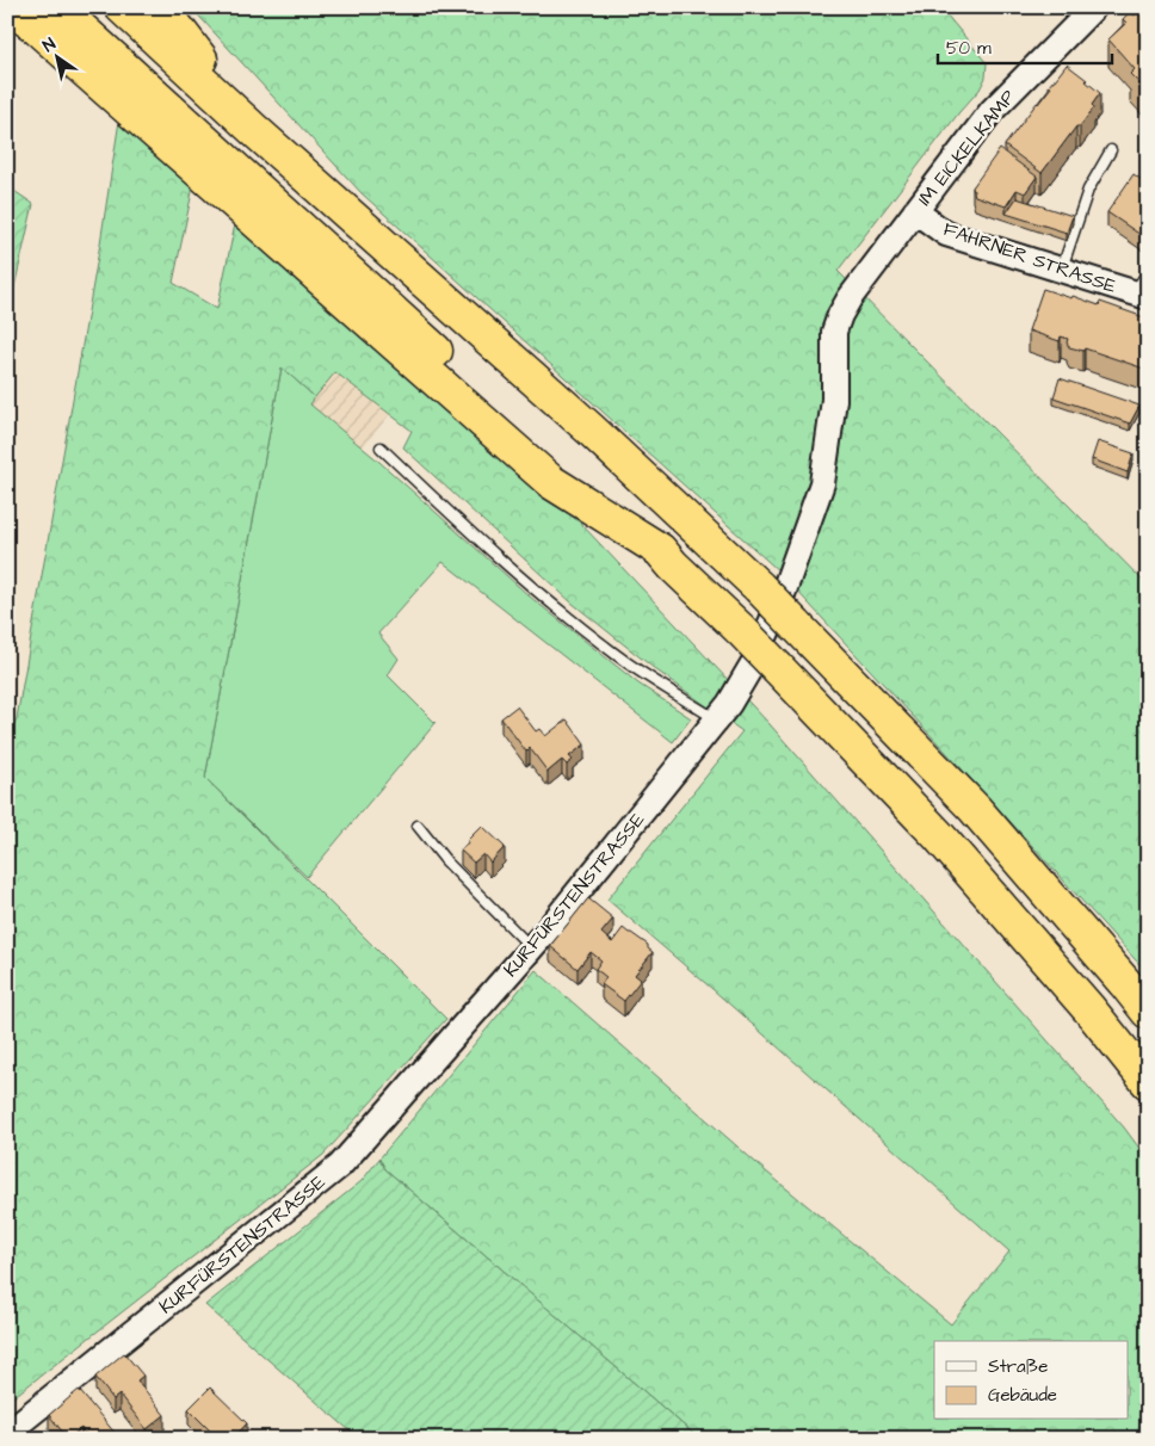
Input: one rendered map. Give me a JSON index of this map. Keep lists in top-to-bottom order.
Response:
{
  "streets": {
    "street": ["IM EICKELKAMP", "FAHRNER STRASSE", "KURFÜRSTENSTRASSE"]
  },
  "crossings": [
    ["IM EICKELKAMP", "FAHRNER STRASSE"],
    ["IM EICKELKAMP", "KURFÜRSTENSTRASSE"],
    ["FAHRNER STRASSE", "KURFÜRSTENSTRASSE"]
  ],
  "legend": ["Straße", "Gebäude"],
  "scale_bar": "50 m",
  "north": "top left"
}
